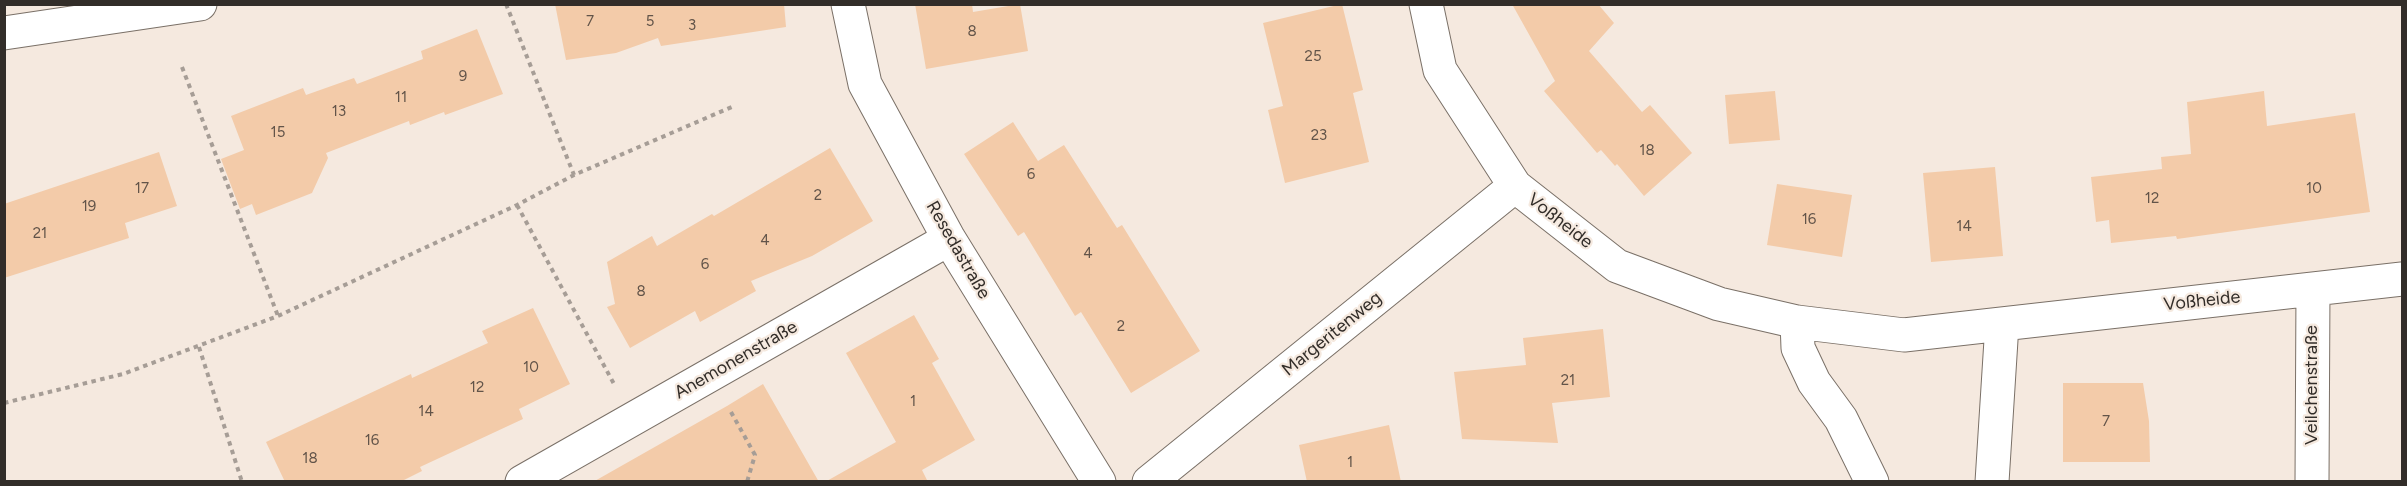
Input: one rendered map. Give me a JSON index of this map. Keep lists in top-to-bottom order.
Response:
{
  "streets": {
    "street": [
      "Voßheide",
      "Resedastraße",
      "Margeritenweg",
      "Anemonenstraße",
      "Veilchenstraße"
    ]
  },
  "crossings": [
    ["Voßheide", "Margeritenweg"],
    ["Voßheide", "Veilchenstraße"],
    ["Resedastraße", "Anemonenstraße"]
  ],
  "house_numbers": [
    "7",
    "5",
    "3",
    "8",
    "25",
    "9",
    "11",
    "13",
    "15",
    "23",
    "18",
    "6",
    "17",
    "10",
    "2",
    "12",
    "19",
    "16",
    "14",
    "21",
    "4",
    "4",
    "6",
    "8",
    "2",
    "10",
    "21",
    "12",
    "1",
    "14",
    "7",
    "16",
    "18",
    "1"
  ]
}
